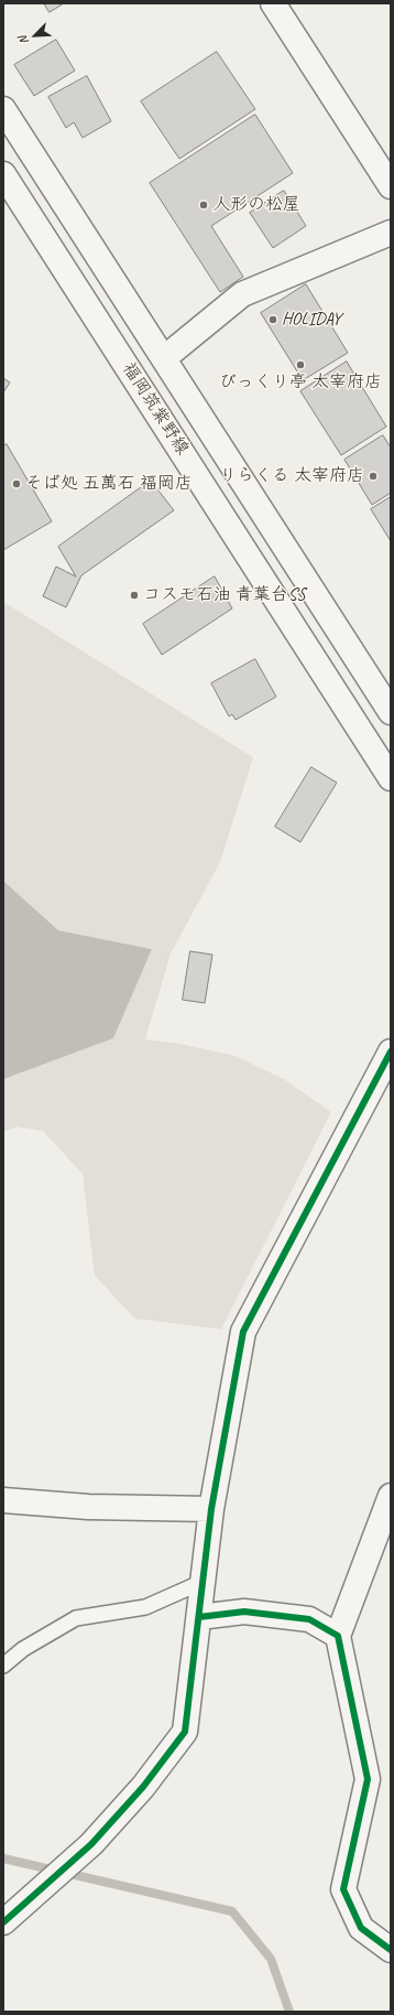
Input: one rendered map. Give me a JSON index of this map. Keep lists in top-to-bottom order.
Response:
{
  "streets": {
    "street": ["福岡筑紫野線"]
  },
  "places": [
    "人形の松屋",
    "HOLIDAY",
    "びっくり亭 太宰府店",
    "りらくる 太宰府店",
    "そば処 五萬石 福岡店",
    "コスモ石油 青葉台SS"
  ],
  "north": "bottom left"
}
